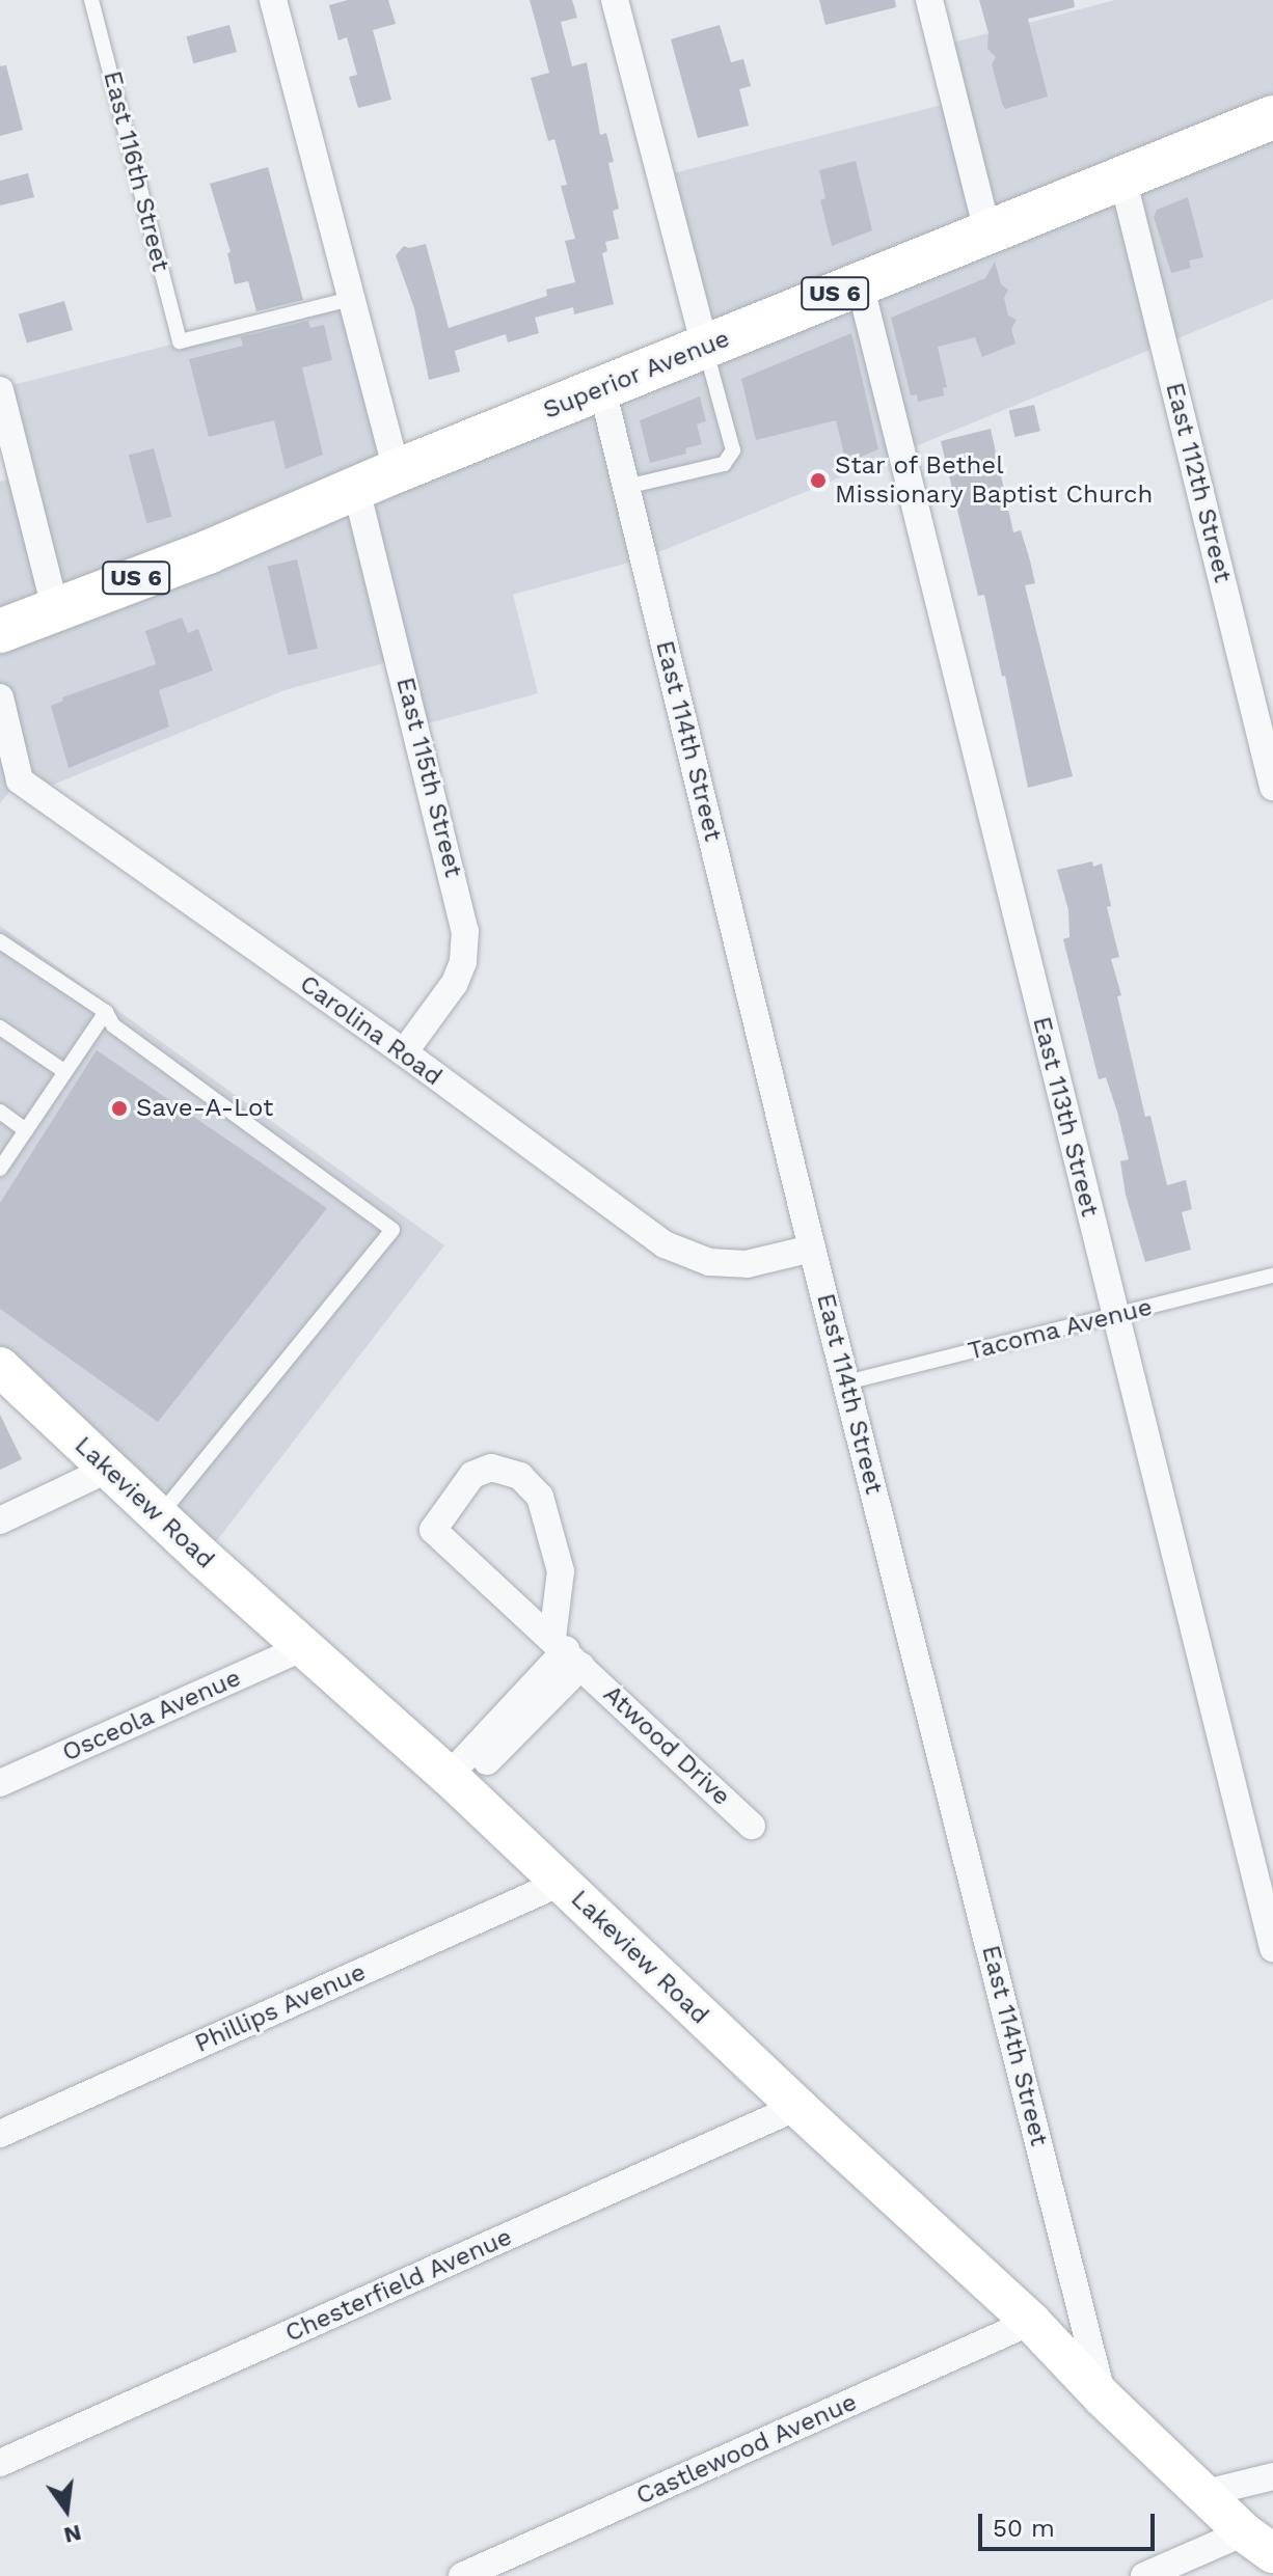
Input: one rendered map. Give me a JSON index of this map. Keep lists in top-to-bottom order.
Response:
{
  "streets": {
    "main road": ["US 6", "Superior Avenue"],
    "street": [
      "East 112th Street",
      "East 114th Street",
      "East 115th Street",
      "Carolina Road",
      "East 113th Street",
      "Lakeview Road",
      "Osceola Avenue",
      "Atwood Drive",
      "Phillips Avenue",
      "Chesterfield Avenue",
      "Castlewood Avenue"
    ],
    "lane": ["East 116th Street", "Tacoma Avenue"]
  },
  "crossings": [
    ["Superior Avenue", "East 112th Street"],
    ["Superior Avenue", "East 114th Street"],
    ["Superior Avenue", "East 115th Street"],
    ["Superior Avenue", "East 113th Street"],
    ["East 114th Street", "Carolina Road"],
    ["East 114th Street", "Tacoma Avenue"],
    ["East 114th Street", "Lakeview Road"],
    ["East 115th Street", "Carolina Road"],
    ["East 113th Street", "Tacoma Avenue"],
    ["Lakeview Road", "Osceola Avenue"],
    ["Lakeview Road", "Atwood Drive"],
    ["Lakeview Road", "Phillips Avenue"],
    ["Lakeview Road", "Chesterfield Avenue"],
    ["Lakeview Road", "Castlewood Avenue"]
  ],
  "places": ["Star of Bethel Missionary Baptist Church", "Save-A-Lot"],
  "scale_bar": "50 m",
  "north": "bottom"
}
